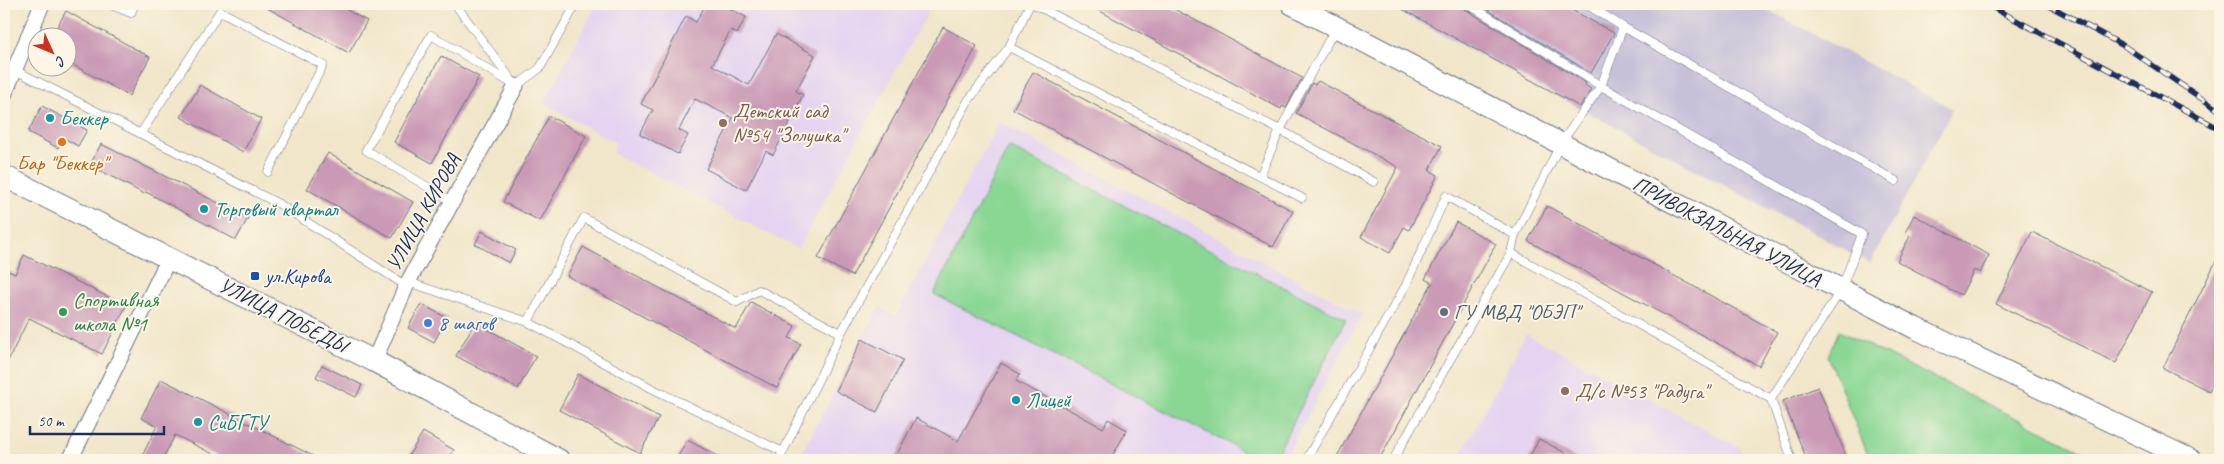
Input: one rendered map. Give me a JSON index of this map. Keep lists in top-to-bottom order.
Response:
{
  "streets": {
    "street": ["УЛИЦА КИРОВА", "ПРИВОКЗАЛЬНАЯ УЛИЦА", "УЛИЦА ПОБЕДЫ"]
  },
  "crossings": [
    ["УЛИЦА КИРОВА", "УЛИЦА ПОБЕДЫ"]
  ],
  "places": {
    "other": [
      "Беккер",
      "Детский сад №54 \"Золушка\"",
      "Бар \"Беккер\"",
      "Торговый квартал",
      "Спортивная школа №1",
      "ГУ МВД \"ОБЭП\"",
      "8 шагов",
      "Д/с №53 \"Радуга\"",
      "Лицей",
      "СиБГТУ"
    ],
    "transit": ["ул.Кирова"]
  },
  "scale_bar": "50 m",
  "north": "bottom right"
}
